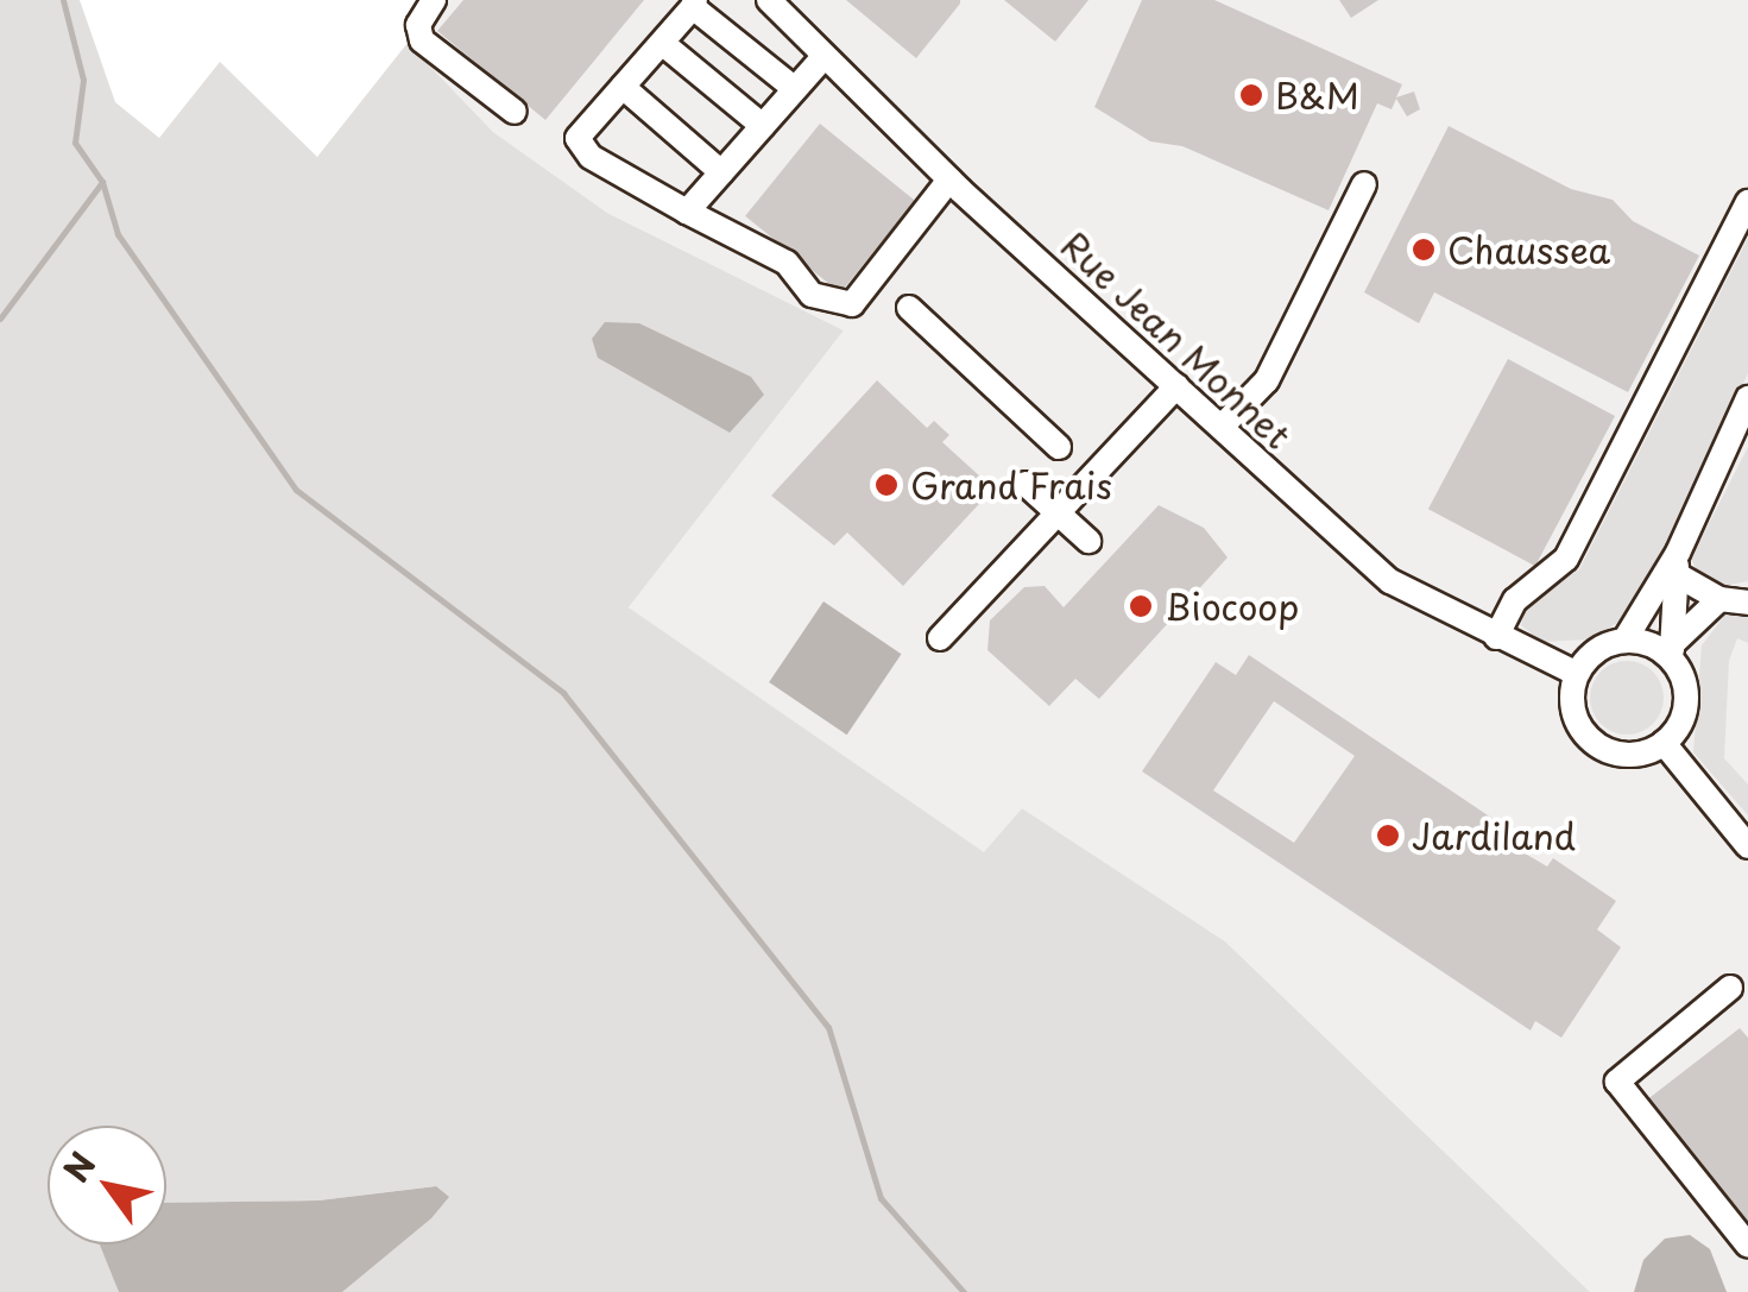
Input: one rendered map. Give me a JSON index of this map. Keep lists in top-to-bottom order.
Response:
{
  "streets": {
    "street": ["Rue Jean Monnet"]
  },
  "places": [
    "B&M",
    "Chaussea",
    "Grand Frais",
    "Biocoop",
    "Jardiland"
  ],
  "north": "top left"
}
